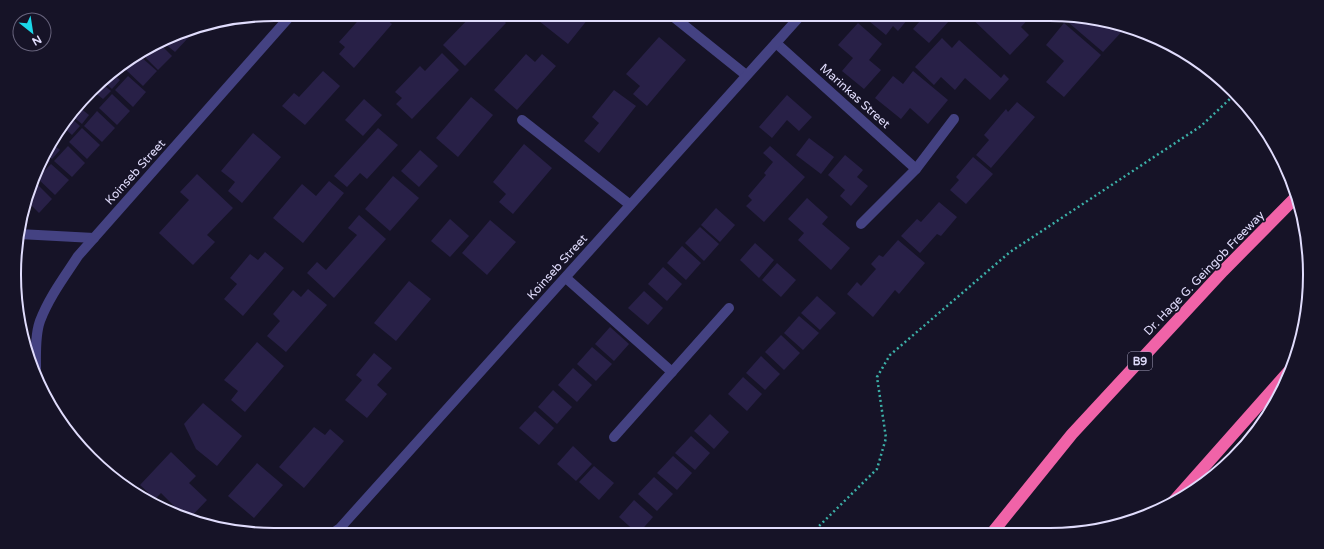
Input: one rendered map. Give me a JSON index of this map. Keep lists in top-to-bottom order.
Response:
{
  "streets": {
    "highway": ["Dr. Hage G. Geingob Freeway", "B9"],
    "street": ["Marinkas Street", "Koinseb Street"]
  },
  "crossings": [
    ["Marinkas Street", "Koinseb Street"]
  ],
  "north": "bottom right"
}
